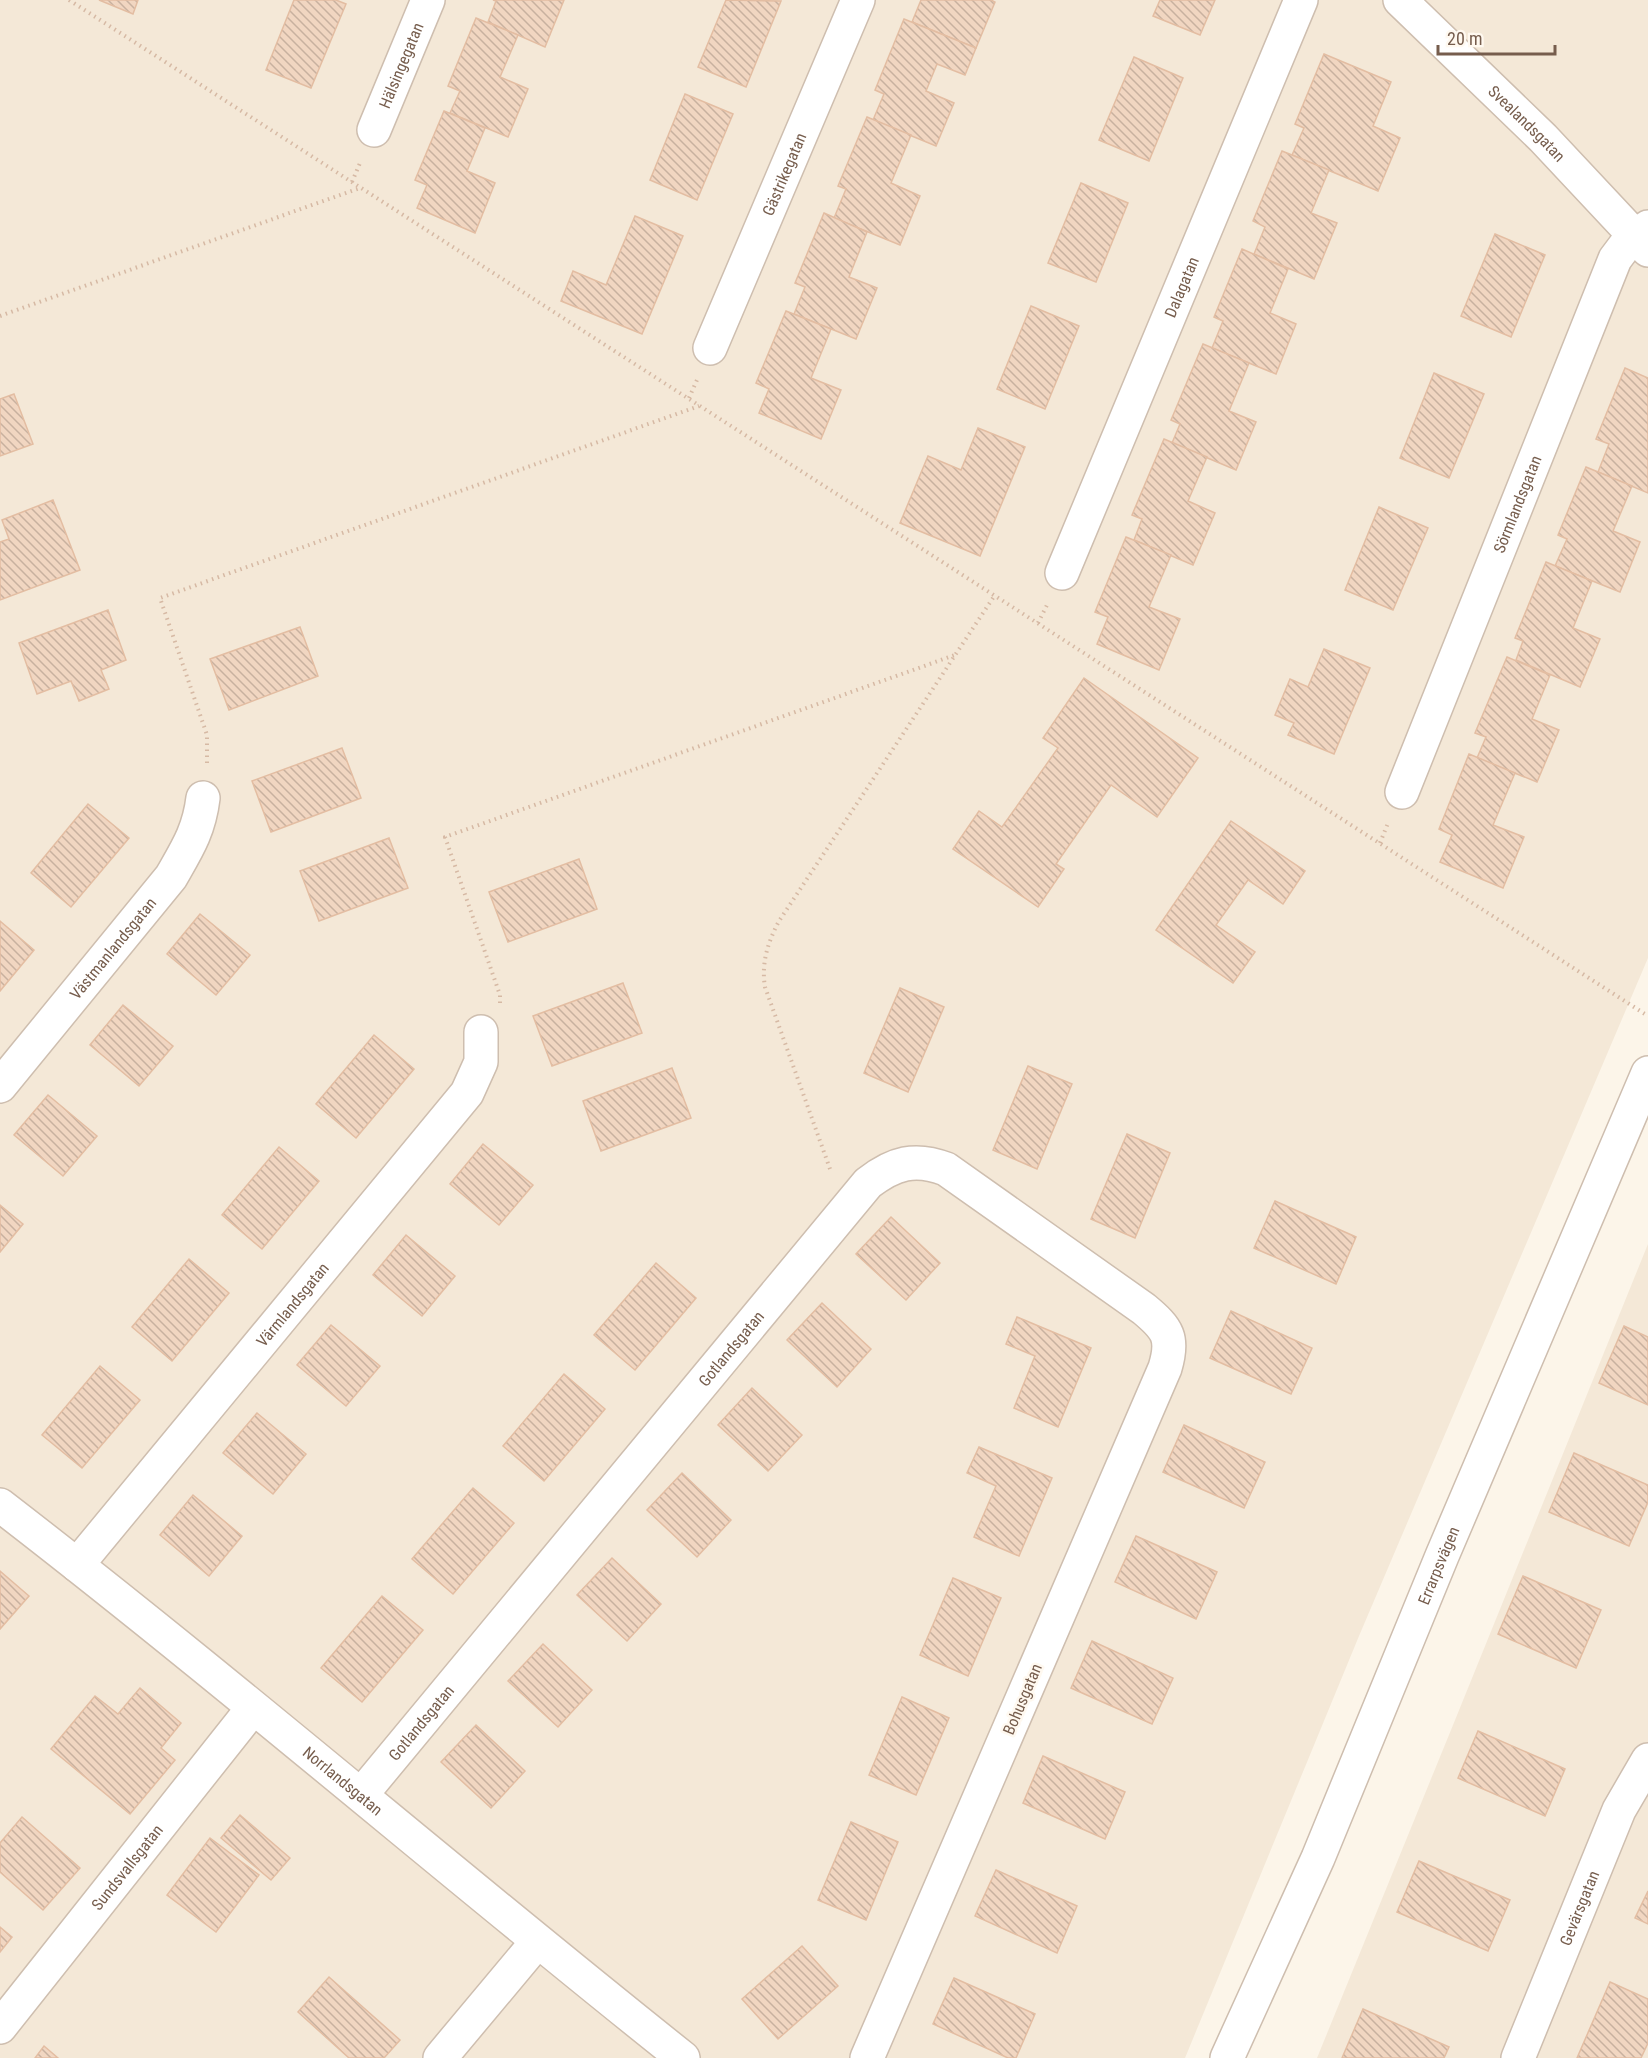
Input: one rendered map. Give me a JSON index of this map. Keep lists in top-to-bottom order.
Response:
{
  "streets": {
    "street": [
      "Hälsingegatan",
      "Svealandsgatan",
      "Gästrikegatan",
      "Dalagatan",
      "Sörmlandsgatan",
      "Västmanlandsgatan",
      "Värmlandsgatan",
      "Gotlandsgatan",
      "Errarpsvägen",
      "Bohusgatan",
      "Norrlandsgatan",
      "Sundsvallsgatan",
      "Gevärsgatan"
    ]
  },
  "crossings": [
    ["Svealandsgatan", "Sörmlandsgatan"],
    ["Värmlandsgatan", "Norrlandsgatan"],
    ["Gotlandsgatan", "Bohusgatan"],
    ["Gotlandsgatan", "Norrlandsgatan"],
    ["Norrlandsgatan", "Sundsvallsgatan"]
  ],
  "scale_bar": "20 m"
}
